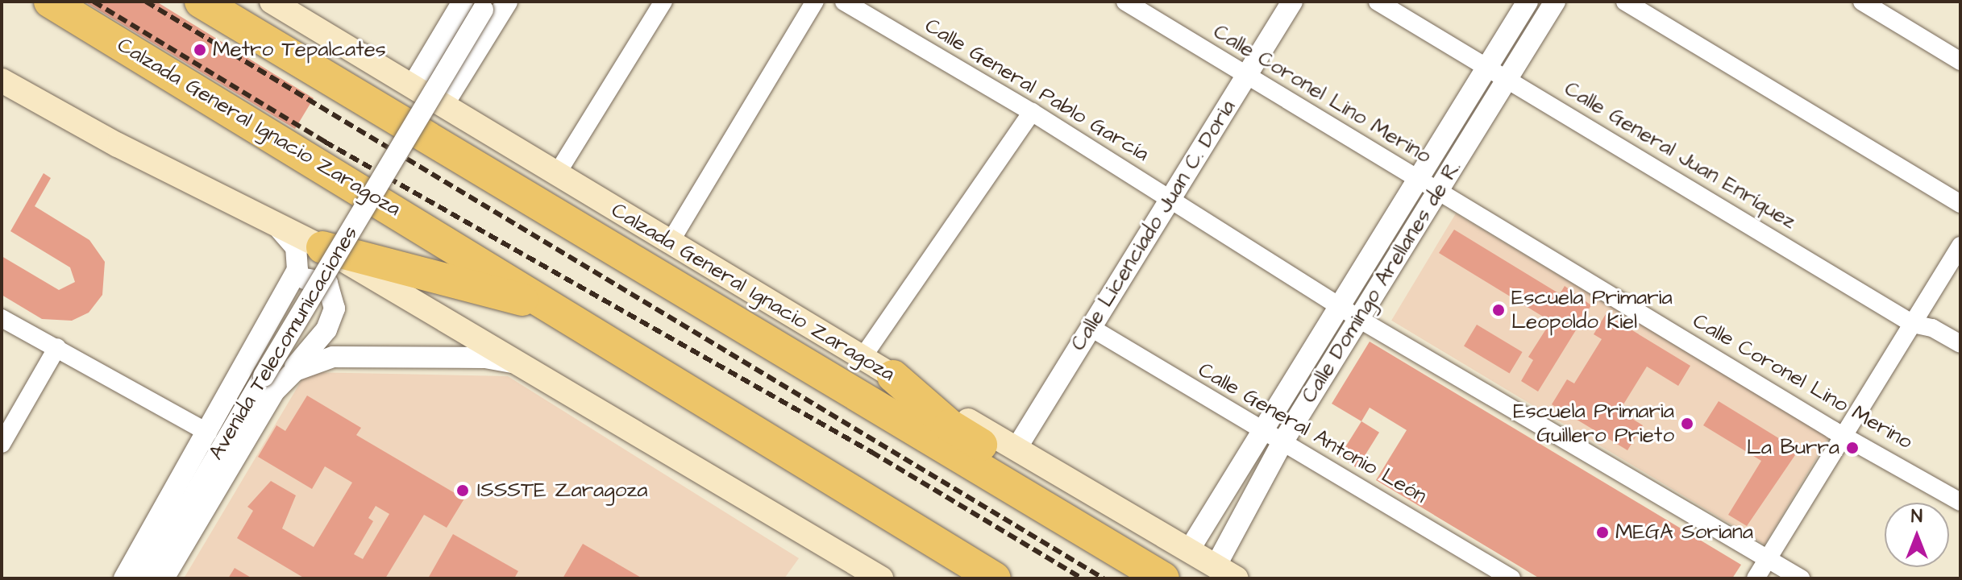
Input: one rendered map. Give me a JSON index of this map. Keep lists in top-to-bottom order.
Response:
{
  "streets": {
    "highway": ["Calzada General Ignacio Zaragoza"],
    "street": [
      "Calle General Pablo García",
      "Calle Coronel Lino Merino",
      "Calle General Juan Enríquez",
      "Calle Licenciado Juan C. Doria",
      "Calle Domingo Arellanes de R.",
      "Avenida Telecomunicaciones",
      "Calle General Antonio León"
    ]
  },
  "crossings": [
    ["Calle General Pablo García", "Calle Licenciado Juan C. Doria"],
    ["Calle General Pablo García", "Calle Domingo Arellanes de R."],
    ["Calle Coronel Lino Merino", "Calle Licenciado Juan C. Doria"],
    ["Calle Coronel Lino Merino", "Calle Domingo Arellanes de R."],
    ["Calzada General Ignacio Zaragoza", "Calle Licenciado Juan C. Doria"],
    ["Calzada General Ignacio Zaragoza", "Calle Domingo Arellanes de R."],
    ["Calle General Juan Enríquez", "Calle Domingo Arellanes de R."],
    ["Calle Licenciado Juan C. Doria", "Calle General Antonio León"],
    ["Calle Domingo Arellanes de R.", "Calle General Antonio León"]
  ],
  "places": [
    "Metro Tepalcates",
    "Escuela Primaria Leopoldo Kiel",
    "Escuela Primaria Guillero Prieto",
    "La Burra",
    "ISSSTE Zaragoza",
    "MEGA Soriana"
  ],
  "north": "top"
}
